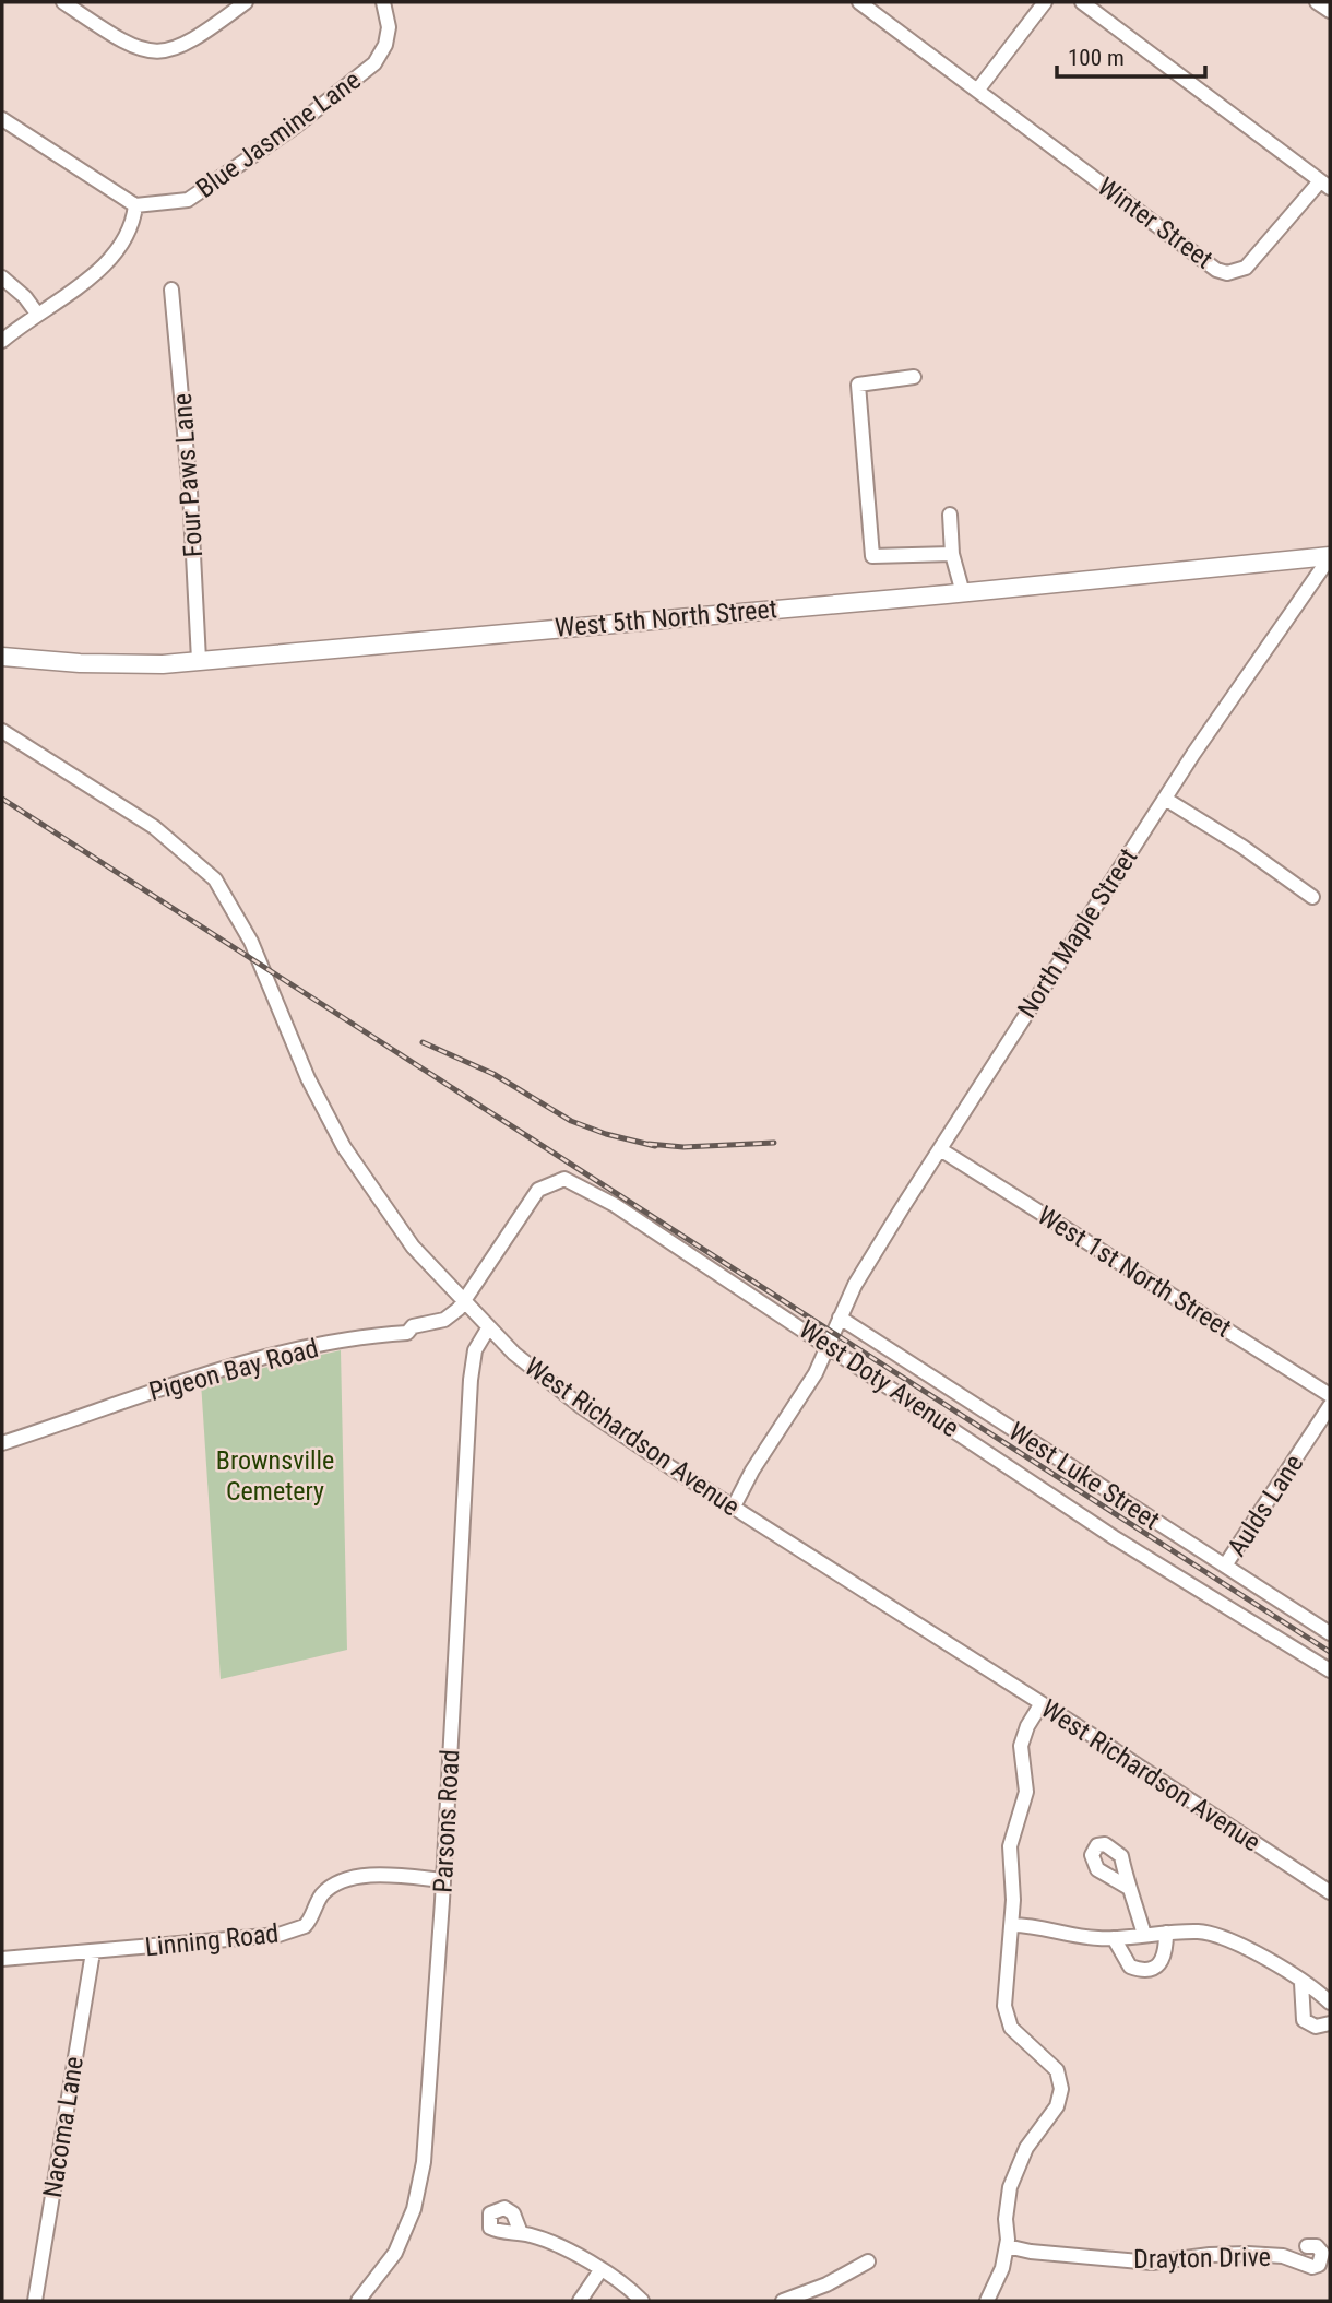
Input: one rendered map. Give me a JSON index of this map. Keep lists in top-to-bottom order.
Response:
{
  "streets": {
    "main road": ["West 5th North Street"],
    "street": [
      "Blue Jasmine Lane",
      "Winter Street",
      "Four Paws Lane",
      "North Maple Street",
      "West 1st North Street",
      "Pigeon Bay Road",
      "West Doty Avenue",
      "West Richardson Avenue",
      "West Luke Street",
      "Aulds Lane",
      "Parsons Road",
      "Linning Road",
      "Nacoma Lane",
      "Drayton Drive"
    ]
  },
  "crossings": [
    ["Four Paws Lane", "West 5th North Street"],
    ["West 5th North Street", "North Maple Street"],
    ["North Maple Street", "West 1st North Street"],
    ["North Maple Street", "West Doty Avenue"],
    ["North Maple Street", "West Richardson Avenue"],
    ["North Maple Street", "West Luke Street"],
    ["Pigeon Bay Road", "West Doty Avenue"],
    ["Pigeon Bay Road", "West Richardson Avenue"],
    ["West Doty Avenue", "West Richardson Avenue"],
    ["West Richardson Avenue", "Parsons Road"],
    ["West Luke Street", "Aulds Lane"],
    ["Parsons Road", "Linning Road"],
    ["Linning Road", "Nacoma Lane"]
  ],
  "parks": ["Brownsville Cemetery"],
  "scale_bar": "100 m"
}
